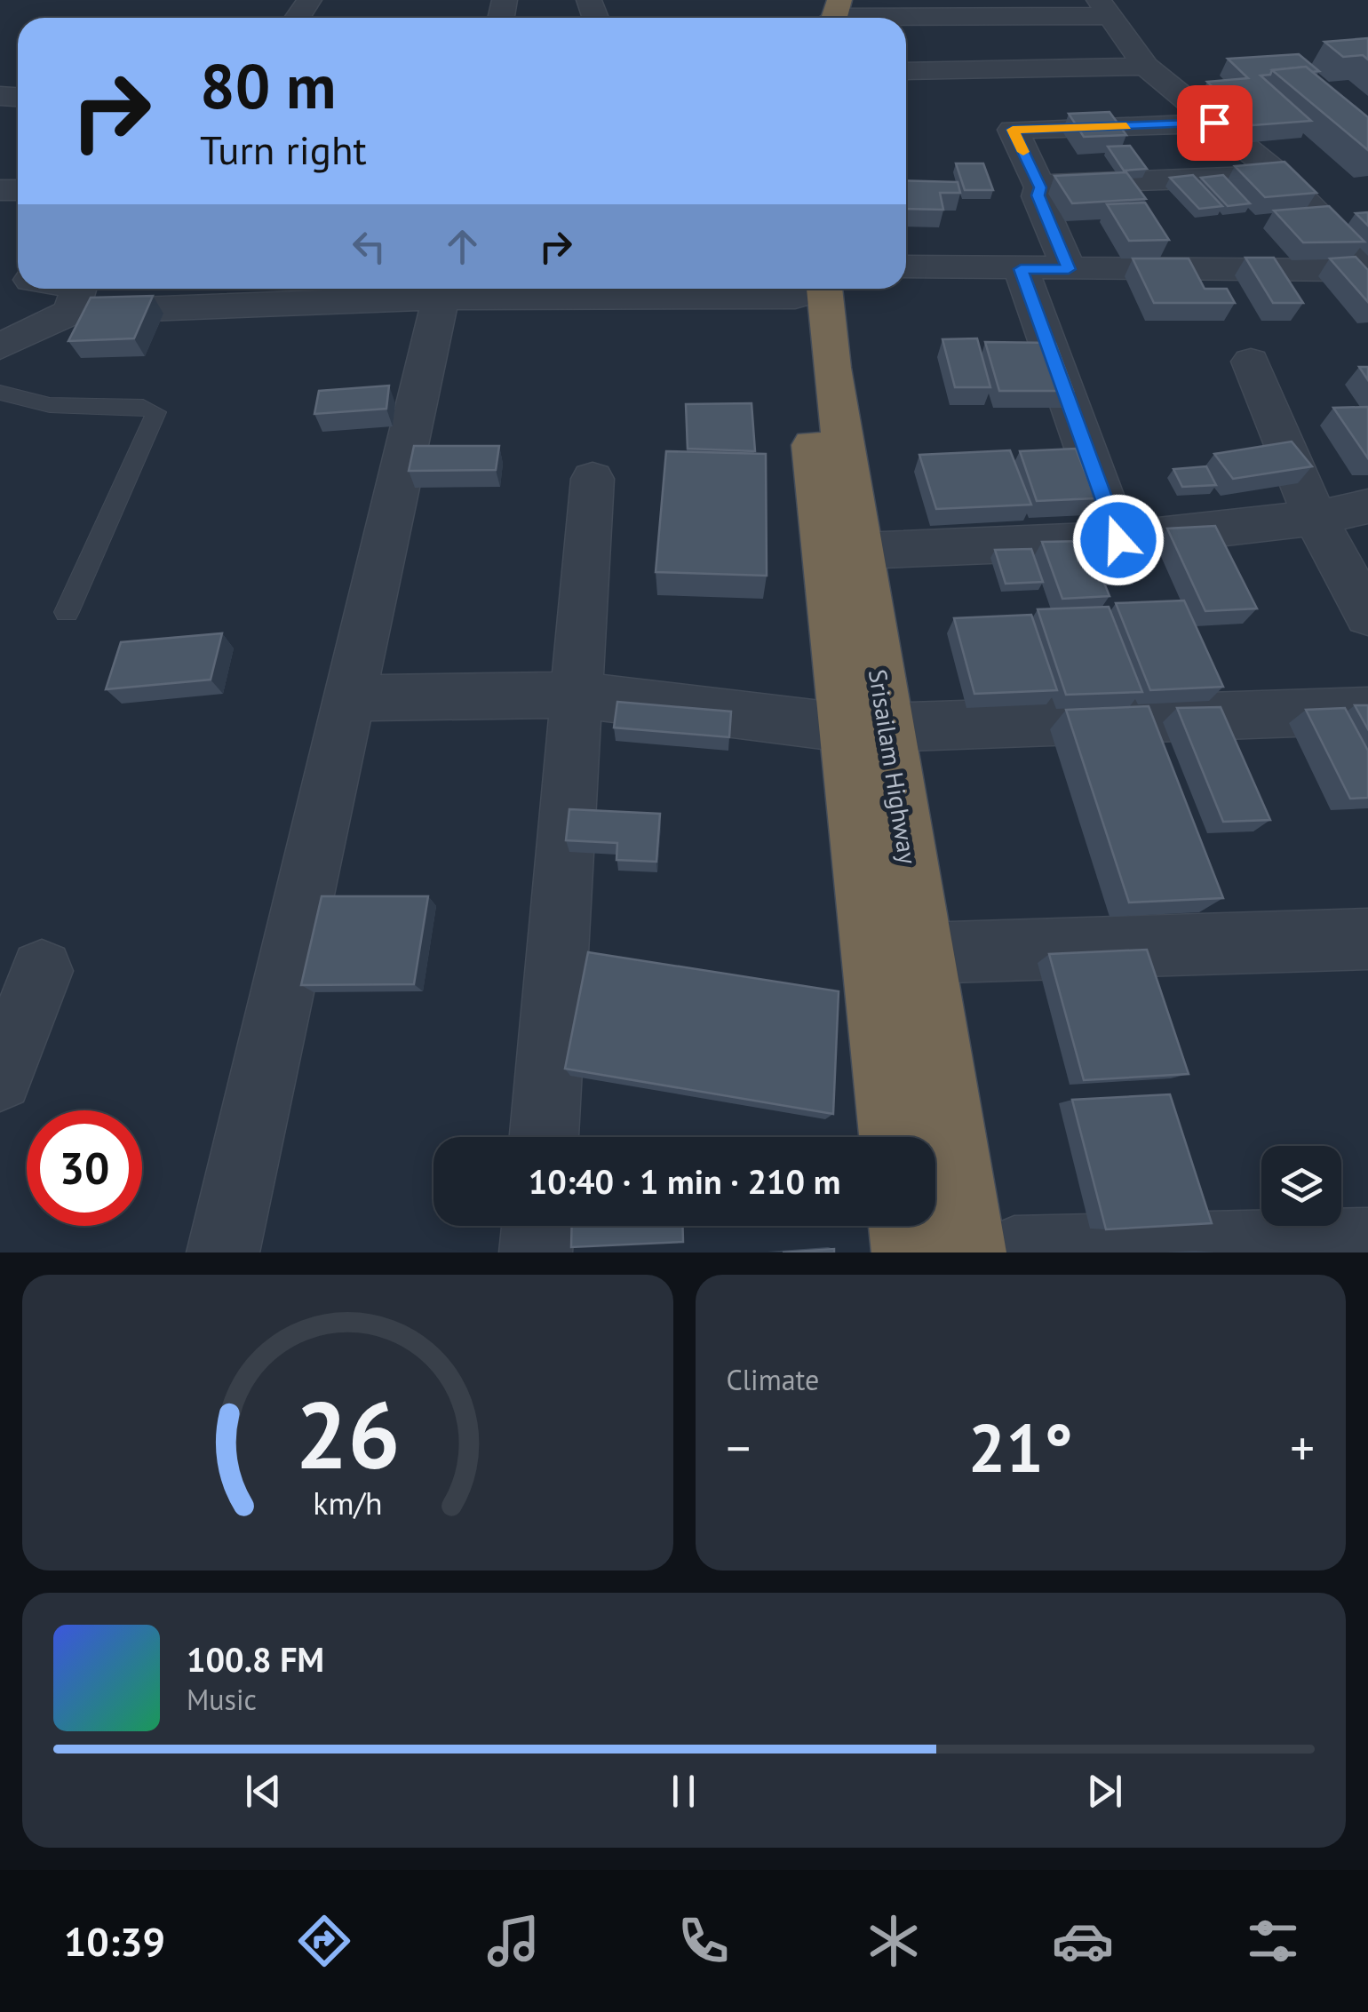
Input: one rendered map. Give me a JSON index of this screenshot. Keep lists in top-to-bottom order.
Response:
{
  "streets": {
    "highway": ["Srisailam Highway"]
  },
  "page": {
    "turn": ["80 m", "Turn right"],
    "limit": "30",
    "trip": "10:40 · 1 min · 210 m",
    "tile": "Climate",
    "heat": ["−", "21°", "+"],
    "song": ["100.8 FM", "Music"],
    "tabs": "10:39",
    "gauge": ["26", "km/h"]
  }
}
